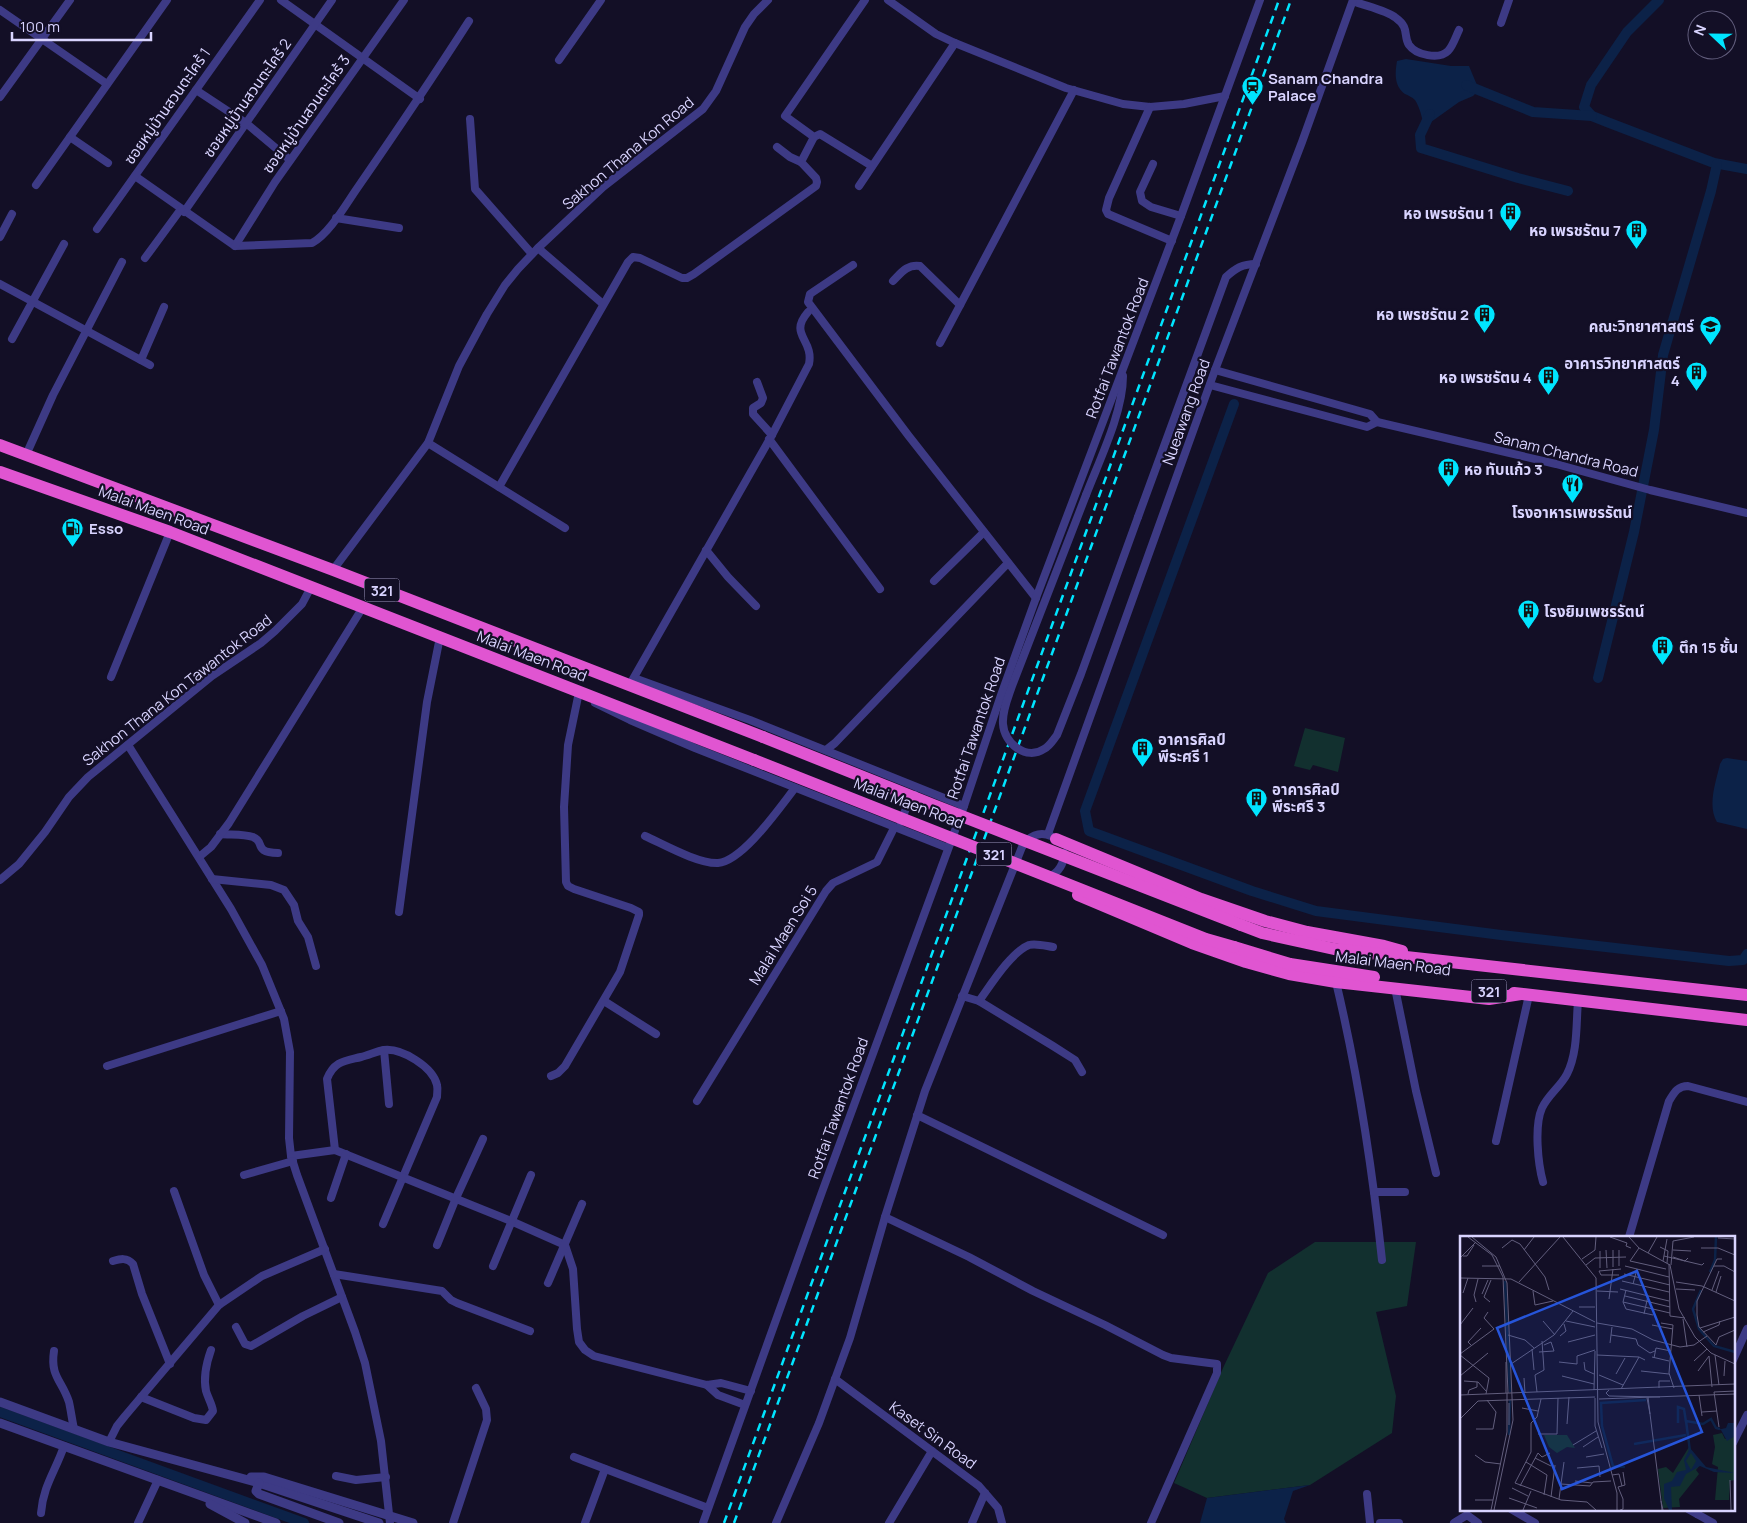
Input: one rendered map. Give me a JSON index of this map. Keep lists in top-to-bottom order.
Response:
{
  "streets": {
    "highway": ["Malai Maen Road", "321"],
    "street": [
      "ซอยหมู่บ้านสวนตะไคร้ 2",
      "ซอยหมู่บ้านสวนตะไคร้ 1",
      "ซอยหมู่บ้านสวนตะไคร้ 3",
      "Sakhon Thana Kon Road",
      "Rotfai Tawantok Road",
      "Nueawang Road",
      "Sanam Chandra Road",
      "Sakhon Thana Kon Tawantok Road",
      "Malai Maen Soi 5",
      "Kaset Sin Road"
    ]
  },
  "crossings": [
    ["Sakhon Thana Kon Road", "Malai Maen Road"],
    ["Nueawang Road", "Sanam Chandra Road"],
    ["Nueawang Road", "321"],
    ["Malai Maen Road", "Sakhon Thana Kon Tawantok Road"]
  ],
  "places": {
    "station": ["Sanam Chandra Palace"],
    "building": [
      "หอ เพรชรัตน 1",
      "หอ เพรชรัตน 7",
      "หอ เพรชรัตน 2",
      "อาคารวิทยาศาสตร์ 4",
      "หอ เพรชรัตน 4",
      "หอ ทับแก้ว 3",
      "โรงยิมเพชรรัตน์",
      "ตึก 15 ชั้น",
      "อาคารศิลป์ พีระศรี 1",
      "อาคารศิลป์ พีระศรี 3"
    ],
    "school or university": ["คณะวิทยาศาสตร์"],
    "restaurant": ["โรงอาหารเพชรรัตน์"],
    "fuel station": ["Esso"]
  },
  "scale_bar": "100 m",
  "north": "left"
}
